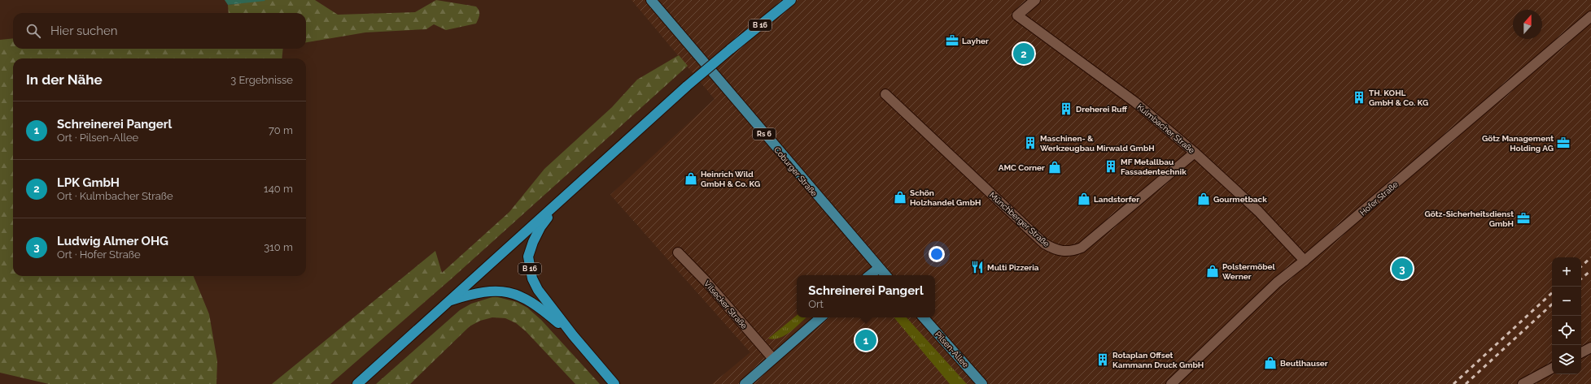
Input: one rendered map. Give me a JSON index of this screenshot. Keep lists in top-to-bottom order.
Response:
{
  "streets": {
    "highway": ["B 16"],
    "main road": ["Rs 6", "Coburger Straße", "Pilsen-Allee"],
    "street": [
      "Kulmbacher Straße",
      "Hofer Straße",
      "Münchberger Straße",
      "Vilsecker Straße"
    ]
  },
  "crossings": [
    ["Kulmbacher Straße", "Hofer Straße"],
    ["Kulmbacher Straße", "Münchberger Straße"]
  ],
  "places": {
    "office": ["Layher", "Götz Management Holding AG", "Götz-Sicherheitsdienst GmbH"],
    "building": [
      "TH. KOHL GmbH & Co. KG",
      "Dreherei Ruff",
      "Maschinen- & Werkzeugbau Mirwald GmbH",
      "MF Metallbau Fassadentechnik",
      "Rotaplan Offset Kammann Druck GmbH"
    ],
    "shop": [
      "AMC Corner",
      "Heinrich Wild GmbH & Co. KG",
      "Schön Holzhandel GmbH",
      "Landstorfer",
      "Gourmetback",
      "Polstermöbel Werner",
      "Beutlhauser"
    ],
    "restaurant": ["Multi Pizzeria"]
  },
  "north": "top",
  "page": {
    "search": "Hier suchen",
    "pins": ["2", "3", "1"],
    "heading": ["In der Nähe", "3 Ergebnisse"],
    "list": [
      {
        "mark": "1",
        "name": "Schreinerei Pangerl",
        "note": "Ort · Pilsen-Allee",
        "value": "70 m"
      },
      {
        "mark": "2",
        "name": "LPK GmbH",
        "note": "Ort · Kulmbacher Straße",
        "value": "140 m"
      },
      {
        "mark": "3",
        "name": "Ludwig Almer OHG",
        "note": "Ort · Hofer Straße",
        "value": "310 m"
      }
    ],
    "map_buttons": ["+", "−"],
    "popup": ["Schreinerei Pangerl", "Ort"]
  }
}
